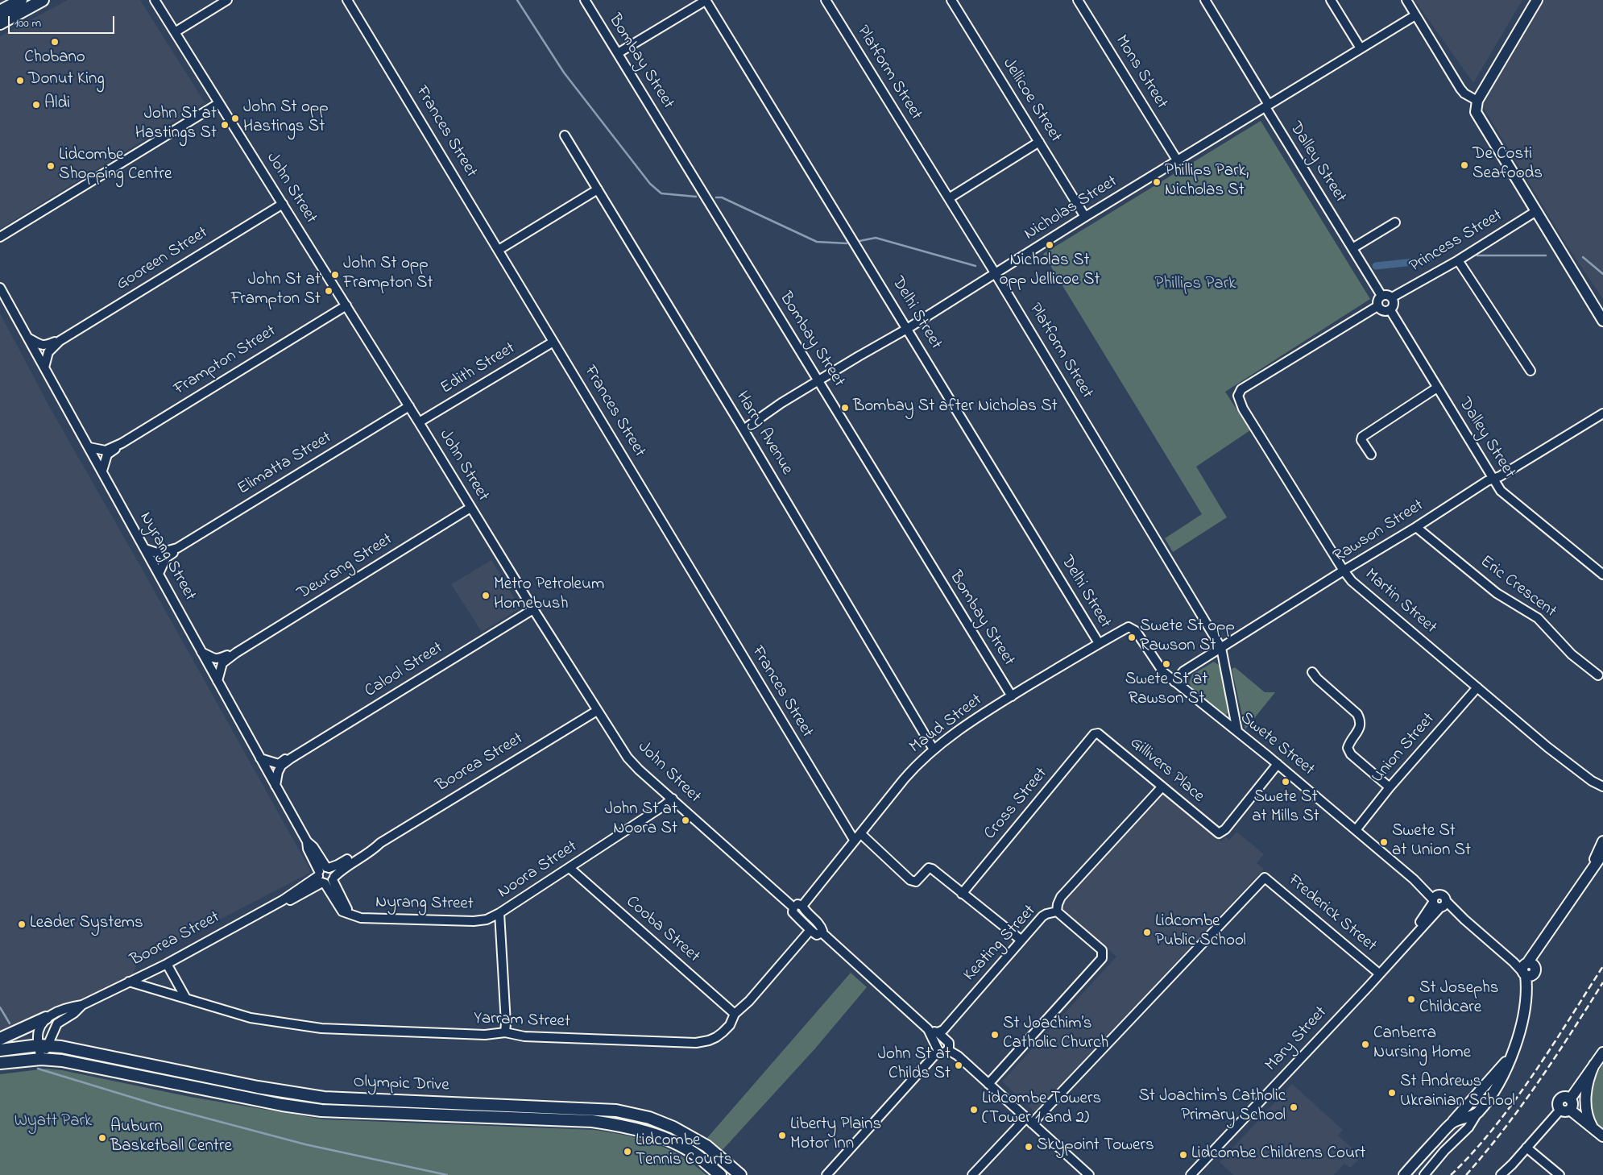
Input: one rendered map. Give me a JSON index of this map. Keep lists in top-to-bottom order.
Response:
{
  "streets": {
    "highway": ["Olympic Drive"],
    "street": [
      "Bombay Street",
      "Mons Street",
      "Platform Street",
      "Jellicoe Street",
      "Frances Street",
      "Dalley Street",
      "John Street",
      "Nicholas Street",
      "Princess Street",
      "Gooreen Street",
      "Delhi Street",
      "Frampton Street",
      "Edith Street",
      "Harry Avenue",
      "Elimatta Street",
      "Rawson Street",
      "Nyrang Street",
      "Dewrang Street",
      "Eric Crescent",
      "Martin Street",
      "Calool Street",
      "Maud Street",
      "Swete Street",
      "Union Street",
      "Boorea Street",
      "Gillivers Place",
      "Cross Street",
      "Noora Street",
      "Frederick Street",
      "Cooba Street",
      "Keating Street",
      "Yarram Street",
      "Mary Street"
    ]
  },
  "crossings": [
    ["Bombay Street", "Nicholas Street"],
    ["Bombay Street", "Maud Street"],
    ["Mons Street", "Nicholas Street"],
    ["Platform Street", "Nicholas Street"],
    ["Platform Street", "Rawson Street"],
    ["Platform Street", "Swete Street"],
    ["Jellicoe Street", "Nicholas Street"],
    ["Frances Street", "Edith Street"],
    ["Frances Street", "Maud Street"],
    ["Dalley Street", "Nicholas Street"],
    ["Dalley Street", "Princess Street"],
    ["Dalley Street", "Rawson Street"],
    ["Dalley Street", "Martin Street"],
    ["John Street", "Gooreen Street"],
    ["John Street", "Frampton Street"],
    ["John Street", "Edith Street"],
    ["John Street", "Elimatta Street"],
    ["John Street", "Dewrang Street"],
    ["John Street", "Calool Street"],
    ["John Street", "Boorea Street"],
    ["John Street", "Noora Street"],
    ["John Street", "Yarram Street"],
    ["Nicholas Street", "Delhi Street"],
    ["Nicholas Street", "Harry Avenue"],
    ["Princess Street", "Martin Street"],
    ["Gooreen Street", "Nyrang Street"],
    ["Delhi Street", "Maud Street"],
    ["Frampton Street", "Nyrang Street"],
    ["Harry Avenue", "Maud Street"],
    ["Elimatta Street", "Nyrang Street"],
    ["Rawson Street", "Eric Crescent"],
    ["Rawson Street", "Martin Street"],
    ["Rawson Street", "Swete Street"],
    ["Nyrang Street", "Dewrang Street"],
    ["Nyrang Street", "Calool Street"],
    ["Nyrang Street", "Boorea Street"],
    ["Nyrang Street", "Noora Street"],
    ["Martin Street", "Union Street"],
    ["Maud Street", "Swete Street"],
    ["Swete Street", "Union Street"],
    ["Swete Street", "Gillivers Place"],
    ["Swete Street", "Mary Street"],
    ["Boorea Street", "Yarram Street"],
    ["Boorea Street", "Olympic Drive"],
    ["Gillivers Place", "Cross Street"],
    ["Gillivers Place", "Keating Street"],
    ["Noora Street", "Cooba Street"],
    ["Noora Street", "Yarram Street"],
    ["Frederick Street", "Mary Street"],
    ["Cooba Street", "Yarram Street"]
  ],
  "parks": ["Phillips Park", "Wyatt Park"],
  "places": [
    "Chobano",
    "Donut King",
    "Aldi",
    "John St opp Hastings St",
    "John St at Hastings St",
    "De Costi Seafoods",
    "Lidcombe Shopping Centre",
    "Phillips Park, Nicholas St",
    "Nicholas St opp Jellicoe St",
    "John St opp Frampton St",
    "John St at Frampton St",
    "Bombay St after Nicholas St",
    "Metro Petroleum Homebush",
    "Swete St opp Rawson St",
    "Swete St at Rawson St",
    "Swete St at Mills St",
    "John St at Noora St",
    "Swete St at Union St",
    "Leader Systems",
    "Lidcombe Public School",
    "St Josephs Childcare",
    "St Joachim’s Catholic Church",
    "Canberra Nursing Home",
    "John St at Childs St",
    "St Andrews Ukrainian School",
    "St Joachim's Catholic Primary School",
    "Lidcombe Towers (Tower 1 and 2)",
    "Liberty Plains Motor Inn",
    "Auburn Basketball Centre",
    "Skypoint Towers",
    "Lidcombe Tennis Courts",
    "Lidcombe Childrens Court"
  ],
  "scale_bar": "100 m"
}
